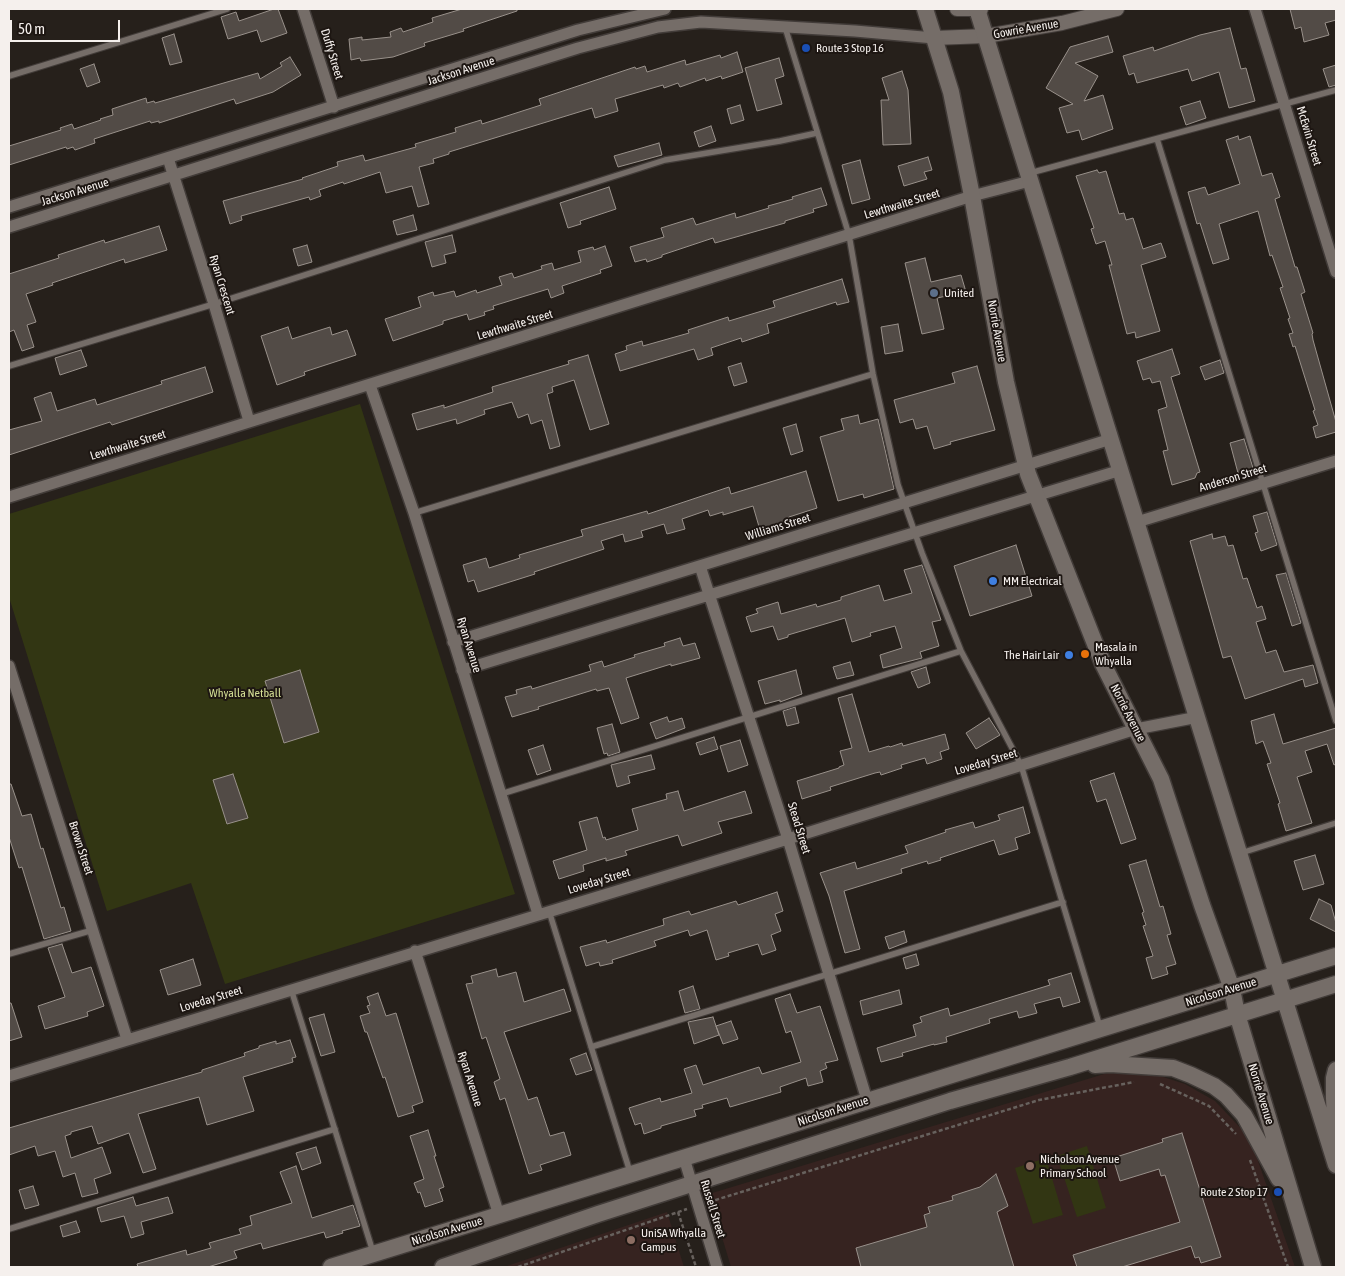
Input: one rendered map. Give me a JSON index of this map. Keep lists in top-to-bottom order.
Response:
{
  "streets": {
    "main road": ["Norrie Avenue", "Nicolson Avenue"],
    "street": [
      "Gowrie Avenue",
      "Duffy Street",
      "Jackson Avenue",
      "McEwin Street",
      "Lewthwaite Street",
      "Ryan Crescent",
      "Anderson Street",
      "Williams Street",
      "Ryan Avenue",
      "Loveday Street",
      "Stead Street",
      "Brown Street",
      "Russell Street"
    ]
  },
  "crossings": [
    ["Gowrie Avenue", "Jackson Avenue"],
    ["Gowrie Avenue", "Norrie Avenue"],
    ["Duffy Street", "Jackson Avenue"],
    ["Jackson Avenue", "Ryan Crescent"],
    ["Jackson Avenue", "Norrie Avenue"],
    ["Lewthwaite Street", "Ryan Crescent"],
    ["Lewthwaite Street", "Norrie Avenue"],
    ["Lewthwaite Street", "Ryan Avenue"],
    ["Norrie Avenue", "Williams Street"],
    ["Norrie Avenue", "Loveday Street"],
    ["Norrie Avenue", "Nicolson Avenue"],
    ["Williams Street", "Ryan Avenue"],
    ["Williams Street", "Stead Street"],
    ["Ryan Avenue", "Loveday Street"],
    ["Ryan Avenue", "Nicolson Avenue"],
    ["Loveday Street", "Stead Street"],
    ["Loveday Street", "Brown Street"],
    ["Stead Street", "Nicolson Avenue"],
    ["Nicolson Avenue", "Russell Street"]
  ],
  "parks": ["Whyalla Netball"],
  "places": [
    "Route 3 Stop 16",
    "United",
    "MM Electrical",
    "Masala in Whyalla",
    "The Hair Lair",
    "Nicholson Avenue Primary School",
    "Route 2 Stop 17",
    "UniSA Whyalla Campus"
  ],
  "scale_bar": "50 m"
}
